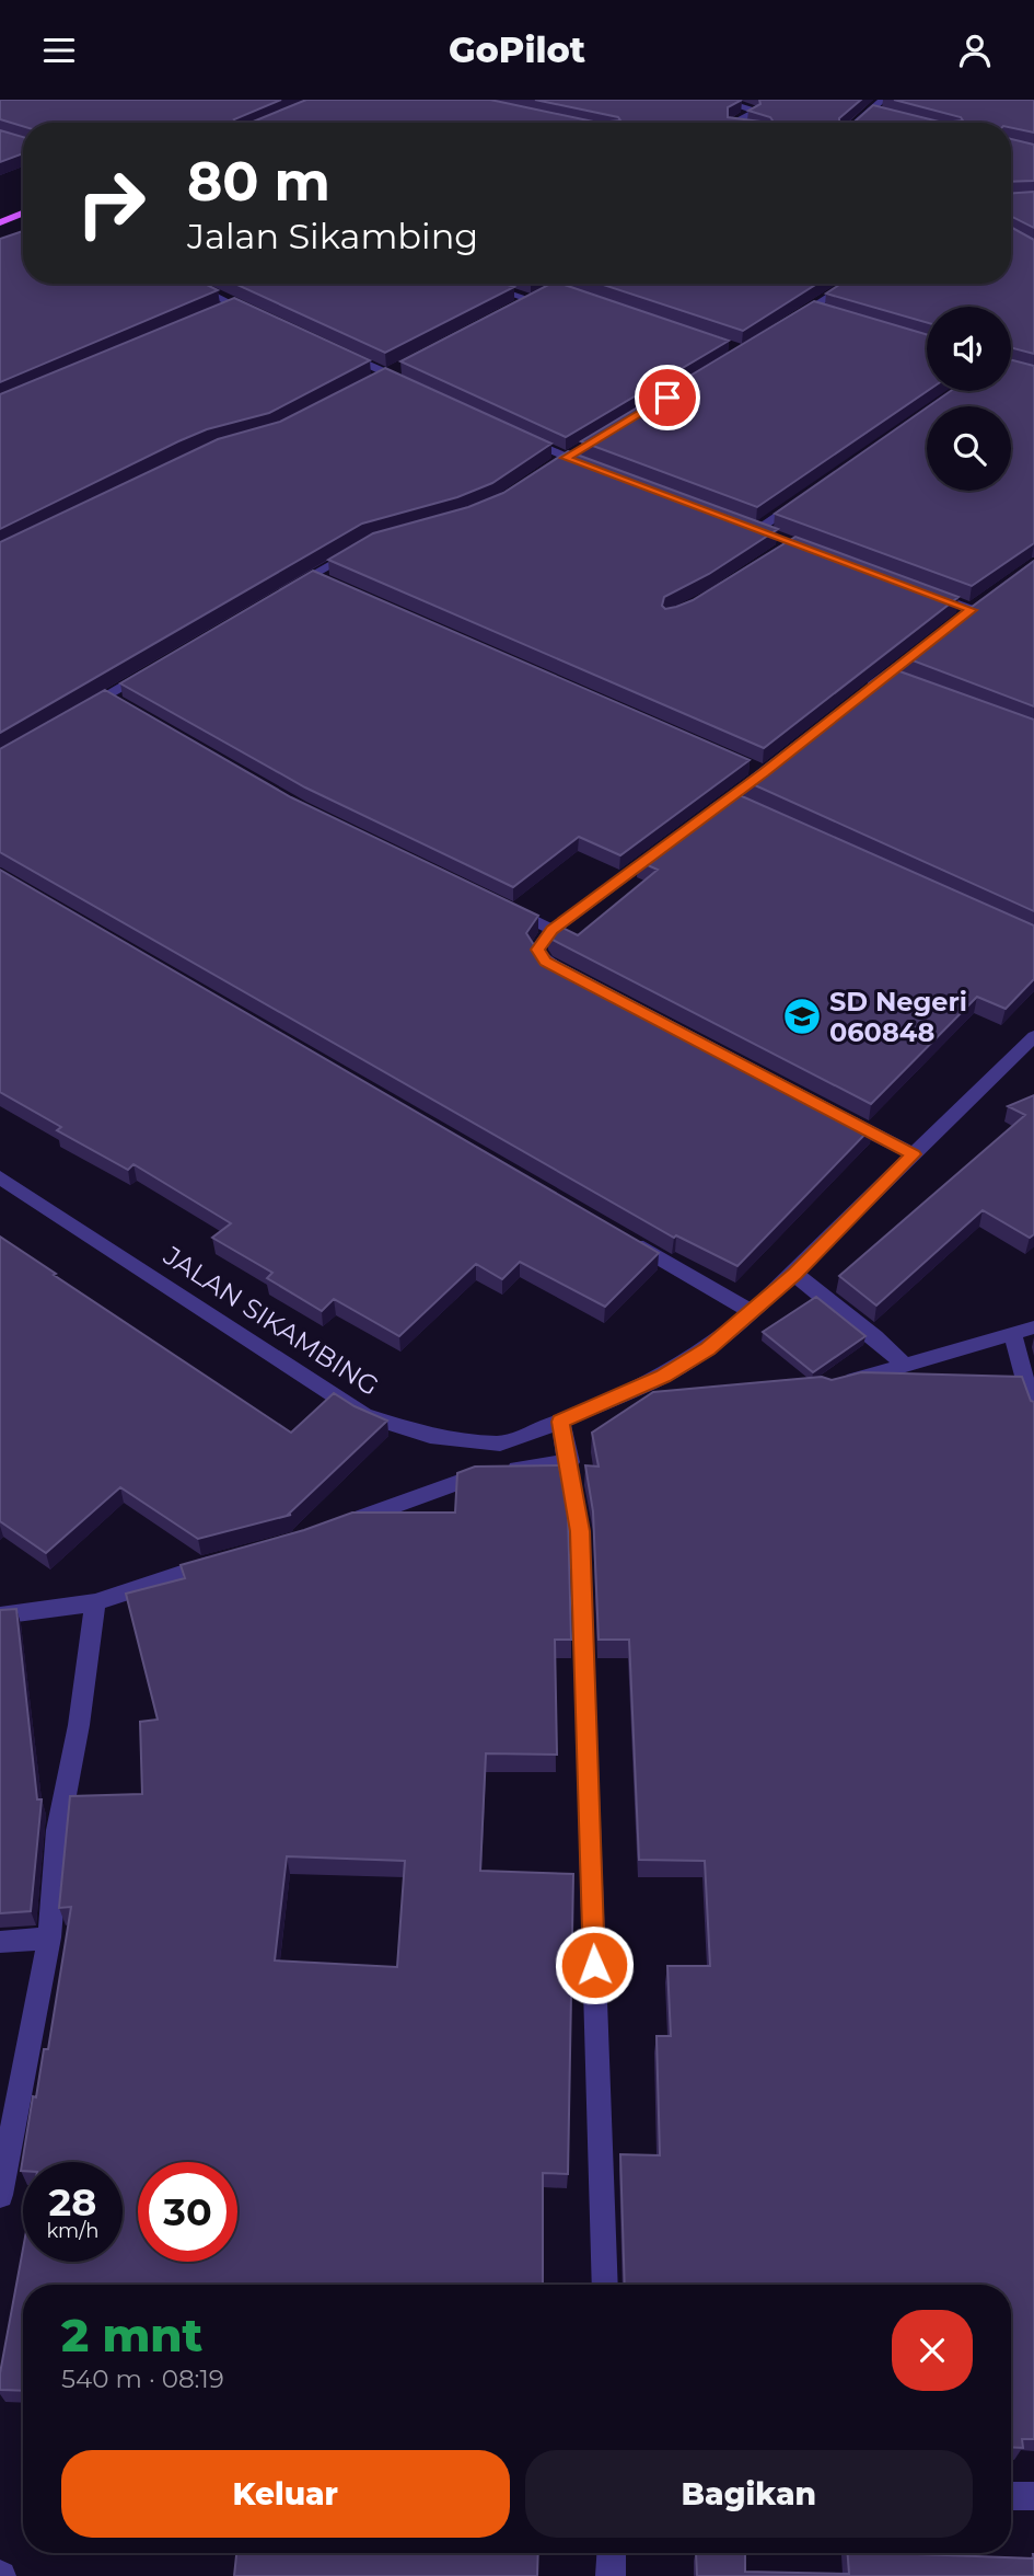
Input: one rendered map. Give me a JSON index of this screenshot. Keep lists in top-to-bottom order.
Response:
{
  "streets": {
    "street": ["JALAN SIKAMBING"]
  },
  "places": {
    "school or university": ["SD Negeri 060848"]
  },
  "page": {
    "header": "GoPilot",
    "turn": ["80 m", "Jalan Sikambing"],
    "speed": "28 km/h",
    "limit": "30",
    "heading": ["2 mnt", "540 m · 08:19"],
    "buttons": ["Keluar", "Bagikan"]
  }
}
